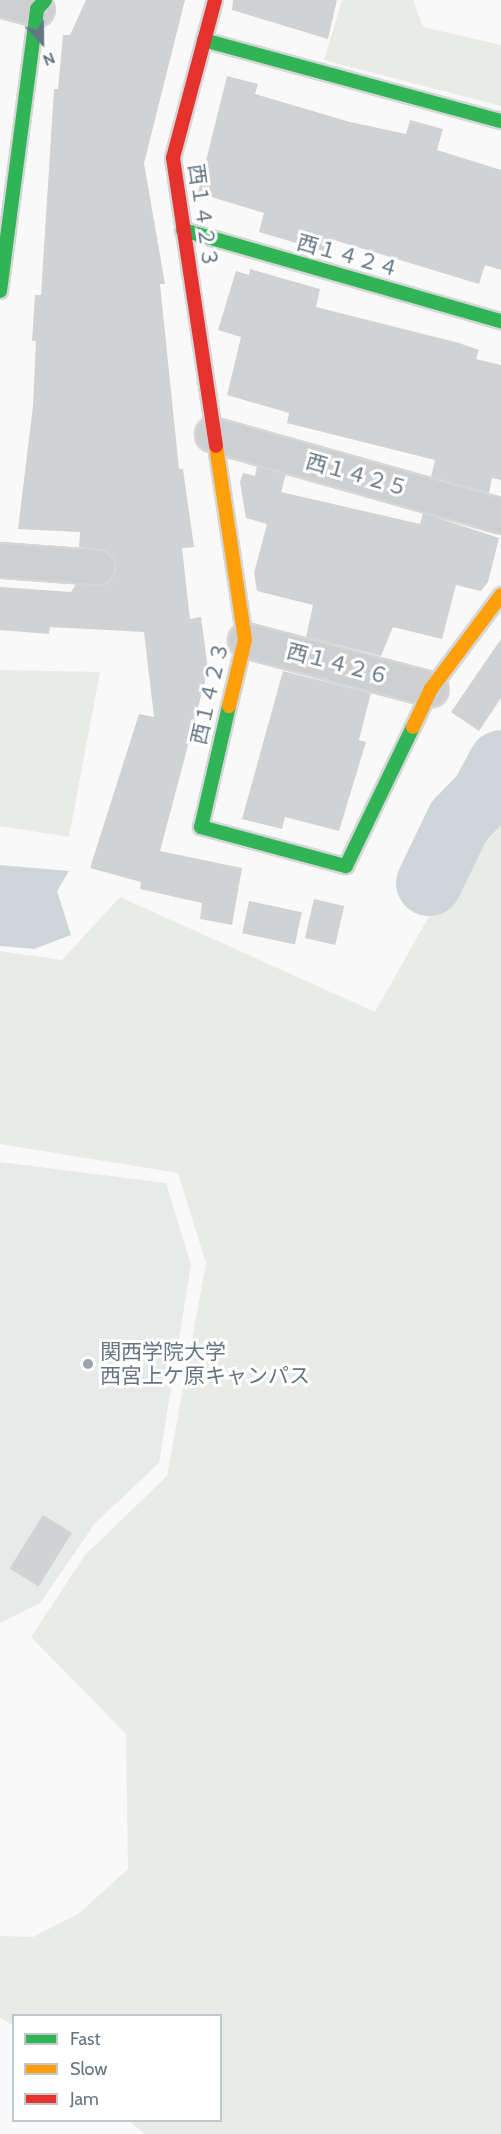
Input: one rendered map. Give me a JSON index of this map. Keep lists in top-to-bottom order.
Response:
{
  "streets": {
    "street": [
      "西１４２３",
      "西１４２４",
      "西１４２５",
      "西１４２６"
    ]
  },
  "crossings": [
    ["西１４２３", "西１４２４"],
    ["西１４２３", "西１４２５"],
    ["西１４２３", "西１４２６"]
  ],
  "places": ["関西学院大学 西宮上ケ原キャンパス"],
  "legend": ["Fast", "Slow", "Jam"],
  "north": "bottom"
}
